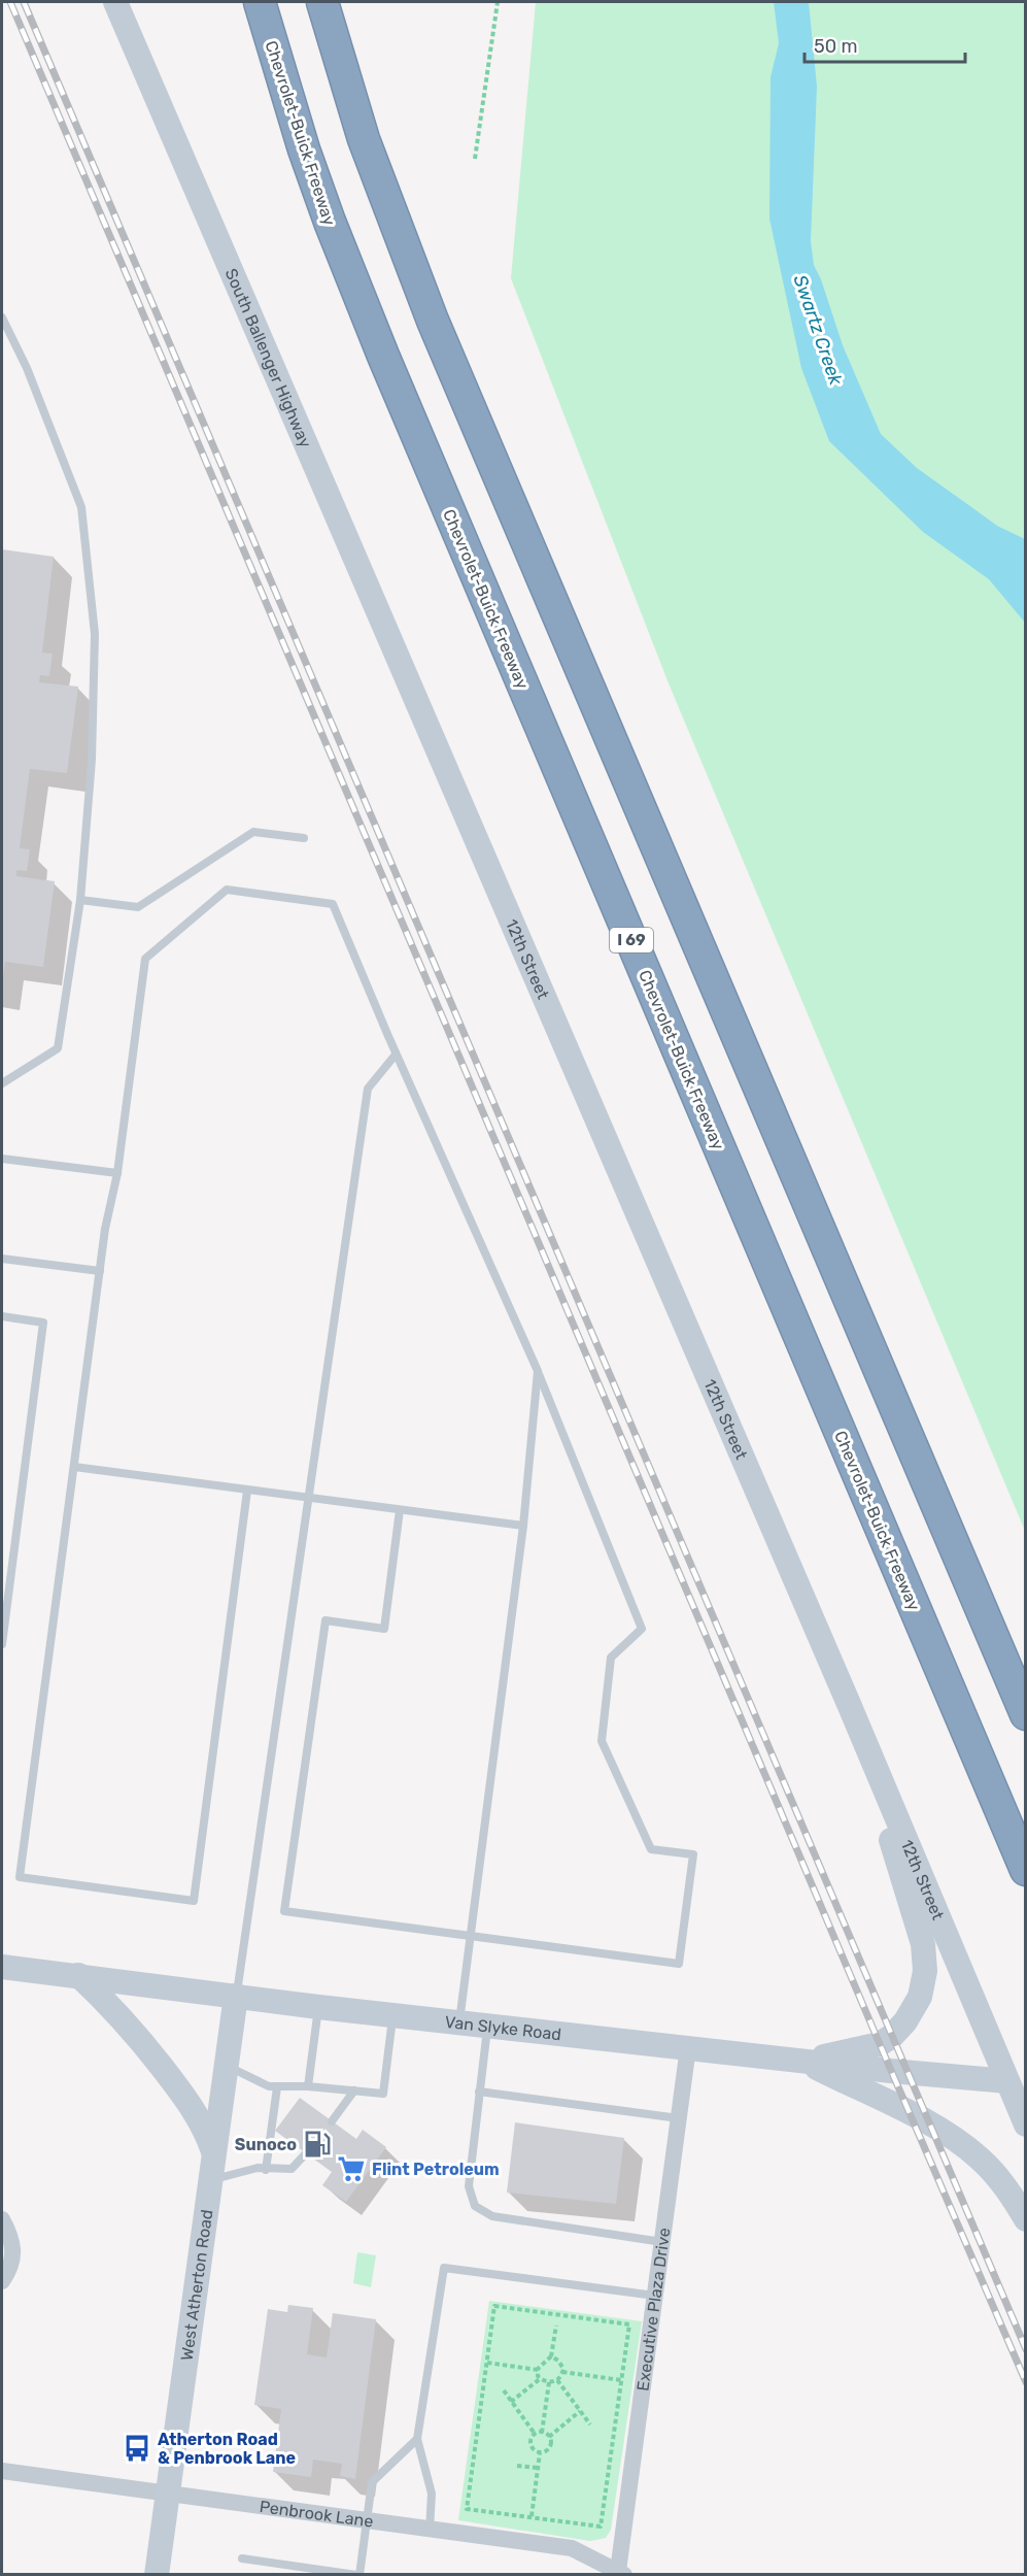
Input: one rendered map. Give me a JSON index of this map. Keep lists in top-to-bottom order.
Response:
{
  "streets": {
    "highway": ["Chevrolet-Buick Freeway", "I 69"],
    "street": [
      "South Ballenger Highway",
      "12th Street",
      "Van Slyke Road",
      "West Atherton Road",
      "Executive Plaza Drive",
      "Penbrook Lane"
    ]
  },
  "crossings": [
    ["South Ballenger Highway", "12th Street"],
    ["12th Street", "Van Slyke Road"],
    ["Van Slyke Road", "West Atherton Road"],
    ["Van Slyke Road", "Executive Plaza Drive"],
    ["West Atherton Road", "Penbrook Lane"],
    ["Executive Plaza Drive", "Penbrook Lane"]
  ],
  "water": ["Swartz Creek"],
  "places": {
    "fuel station": ["Sunoco"],
    "supermarket": ["Flint Petroleum"],
    "bus stop": ["Atherton Road & Penbrook Lane"]
  },
  "scale_bar": "50 m"
}
